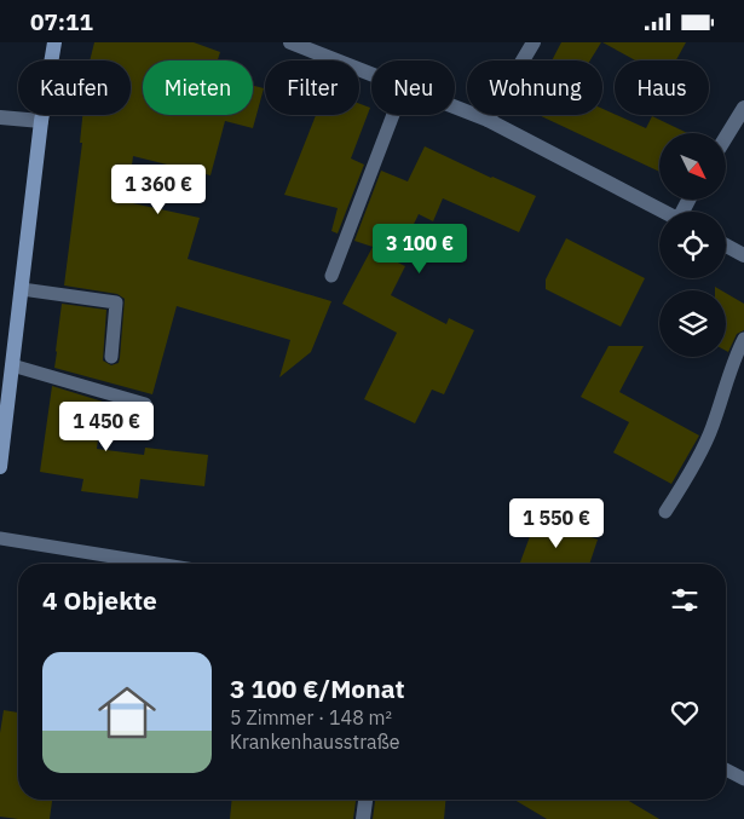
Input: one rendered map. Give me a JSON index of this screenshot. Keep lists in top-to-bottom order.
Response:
{
  "north": "bottom right",
  "page": {
    "status": "07:11",
    "chip": [
      "Kaufen",
      "Mieten",
      "Filter",
      "Neu",
      "Wohnung",
      "Haus"
    ],
    "price": [
      "1 360 €",
      "3 100 €",
      "1 450 €",
      "1 550 €"
    ],
    "heading": "4 Objekte",
    "list": [
      {
        "name": "3 100 €/Monat",
        "note": "5 Zimmer · 148 m² · Krankenhausstraße"
      }
    ]
  }
}
